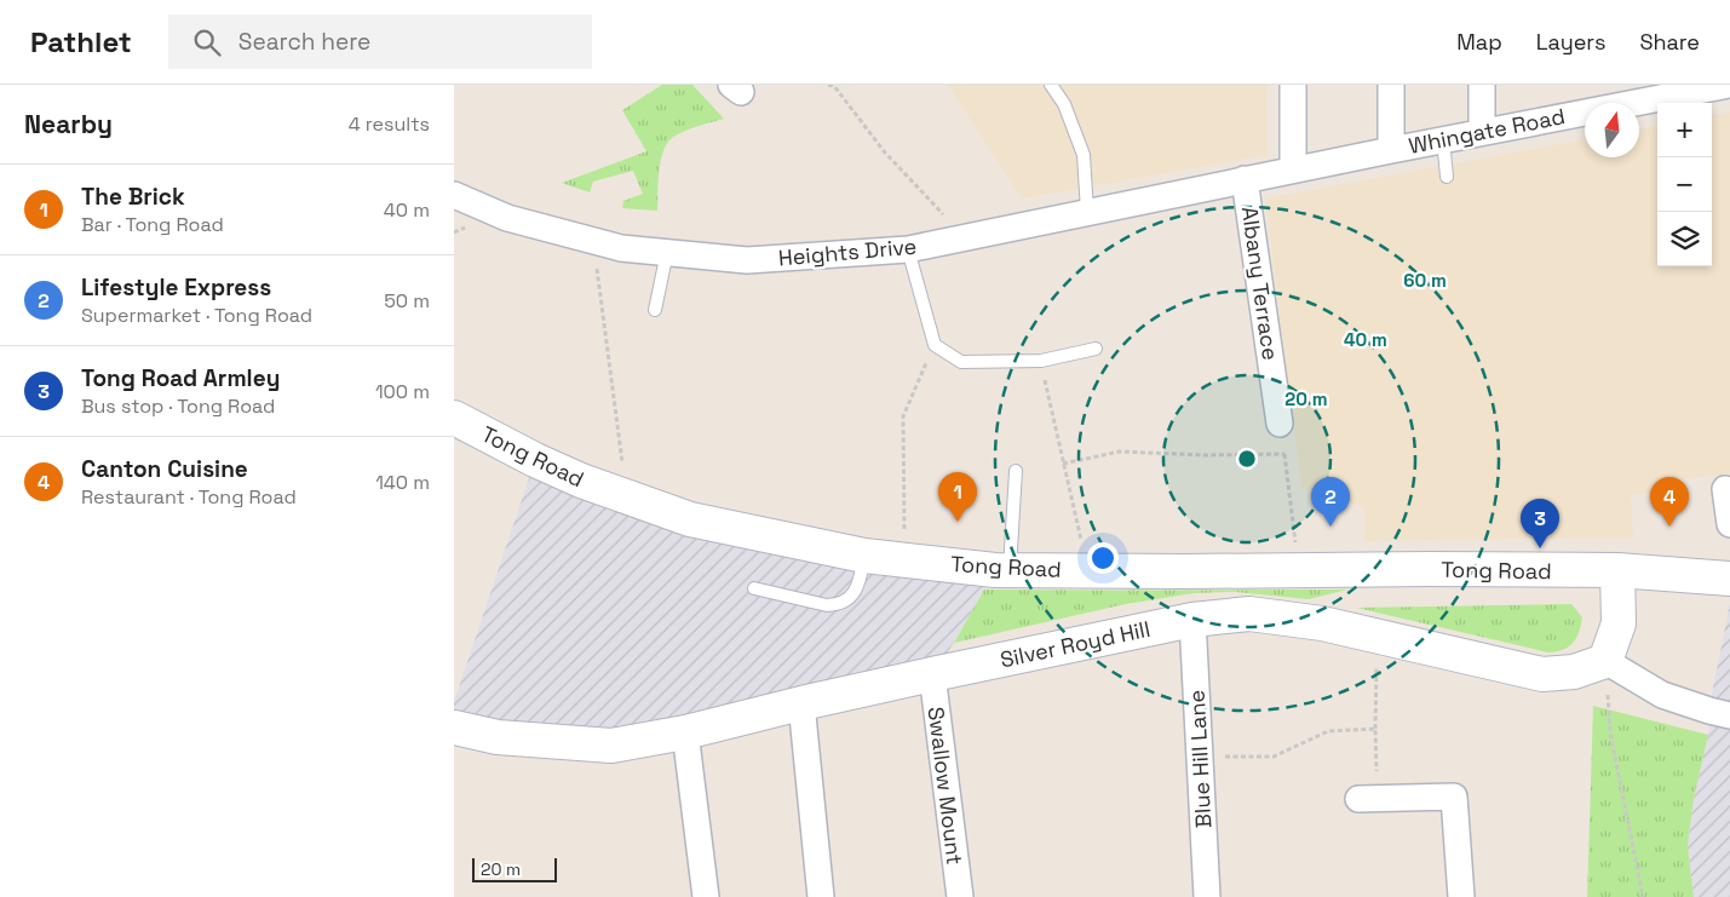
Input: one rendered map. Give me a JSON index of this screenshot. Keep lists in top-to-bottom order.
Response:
{
  "streets": {
    "main road": ["Tong Road", "Silver Royd Hill"],
    "street": [
      "Whingate Road",
      "Heights Drive",
      "Albany Terrace",
      "Blue Hill Lane",
      "Swallow Mount"
    ]
  },
  "crossings": [
    ["Whingate Road", "Heights Drive"],
    ["Whingate Road", "Albany Terrace"],
    ["Heights Drive", "Albany Terrace"],
    ["Silver Royd Hill", "Blue Hill Lane"],
    ["Silver Royd Hill", "Swallow Mount"]
  ],
  "scale_bar": "20 m",
  "north": "top",
  "page": {
    "header": "Pathlet",
    "search": "Search here",
    "nav": ["Map", "Layers", "Share"],
    "heading": ["Nearby", "4 results"],
    "map_buttons": ["+", "−"],
    "list": [
      {
        "mark": "1",
        "name": "The Brick",
        "note": "Bar · Tong Road",
        "value": "40 m"
      },
      {
        "mark": "2",
        "name": "Lifestyle Express",
        "note": "Supermarket · Tong Road",
        "value": "50 m"
      },
      {
        "mark": "3",
        "name": "Tong Road Armley",
        "note": "Bus stop · Tong Road",
        "value": "100 m"
      },
      {
        "mark": "4",
        "name": "Canton Cuisine",
        "note": "Restaurant · Tong Road",
        "value": "140 m"
      }
    ],
    "pins": [
      "1",
      "2",
      "4",
      "3"
    ],
    "scale": "20 m"
  },
  "rings": ["60 m", "40 m", "20 m"]
}
